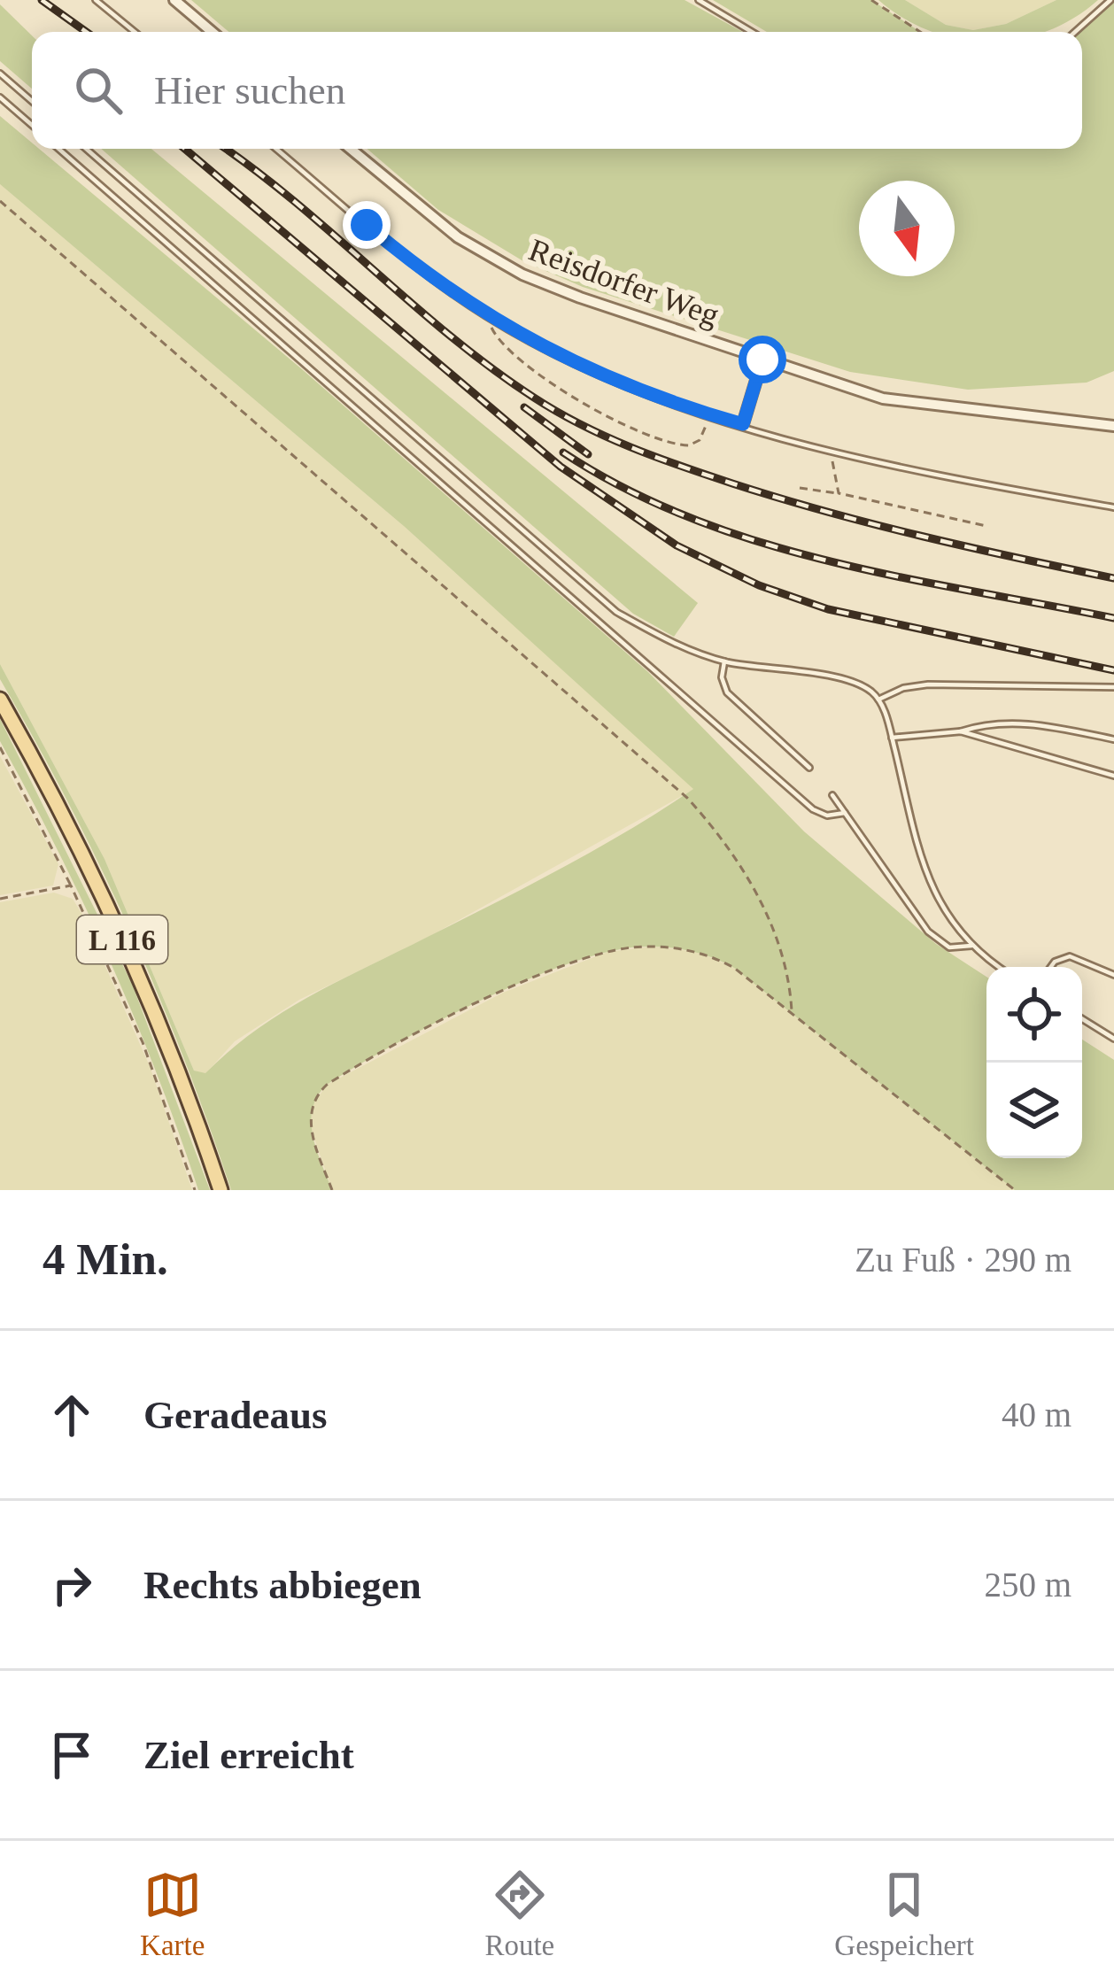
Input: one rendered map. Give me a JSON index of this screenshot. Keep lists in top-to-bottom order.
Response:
{
  "streets": {
    "main road": ["L 116"],
    "street": ["Reisdorfer Weg"]
  },
  "north": "bottom",
  "page": {
    "search": "Hier suchen",
    "heading": ["4 Min.", "Zu Fuß · 290 m"],
    "list": [
      ["Geradeaus", "40 m"],
      ["Rechts abbiegen", "250 m"],
      "Ziel erreicht"
    ],
    "nav": ["Karte", "Route", "Gespeichert"]
  }
}
